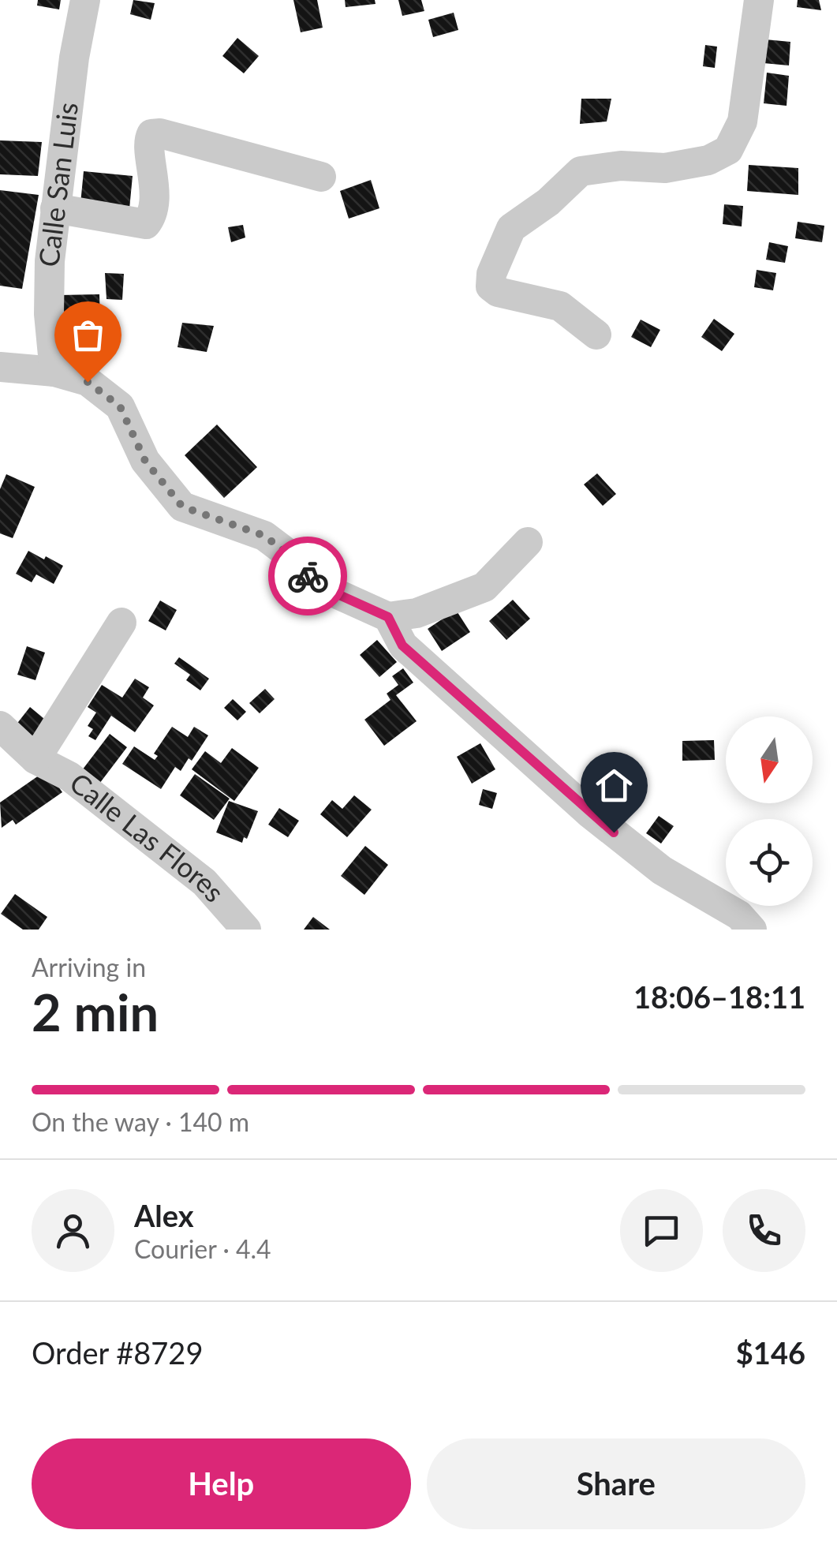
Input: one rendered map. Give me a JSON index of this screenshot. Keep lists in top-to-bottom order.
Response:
{
  "streets": {
    "street": ["Calle San Luis", "Calle Las Flores"]
  },
  "north": "bottom",
  "page": {
    "heading": ["2 min", "Arriving in", "18:06–18:11"],
    "panel": [
      "Alex",
      "Courier · 4.4",
      "Order #8729",
      "$146"
    ],
    "bar": "On the way · 140 m",
    "buttons": ["Help", "Share"]
  }
}
